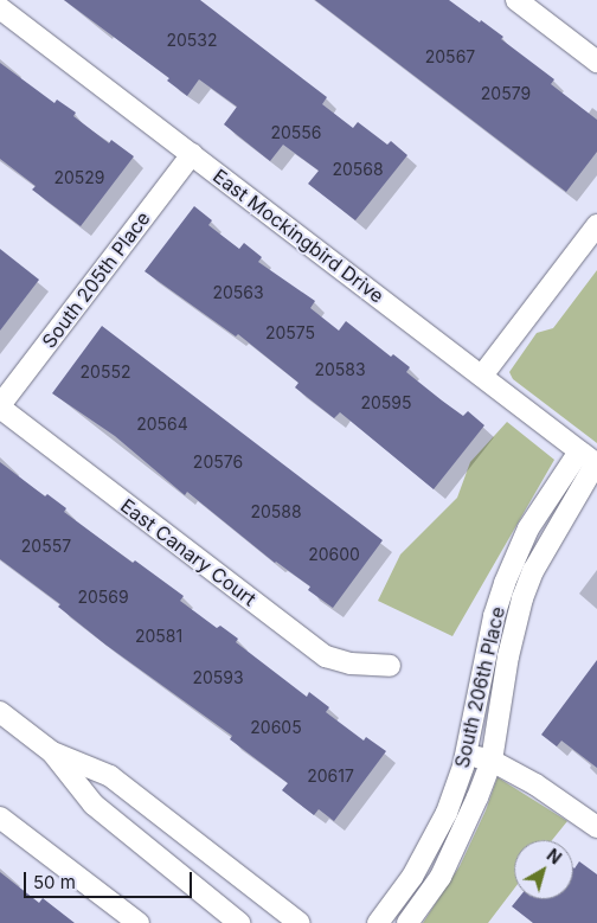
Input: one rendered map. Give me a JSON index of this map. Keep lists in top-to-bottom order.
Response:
{
  "streets": {
    "street": [
      "East Mockingbird Drive",
      "South 205th Place",
      "East Canary Court",
      "South 206th Place"
    ]
  },
  "crossings": [
    ["East Mockingbird Drive", "South 205th Place"],
    ["East Mockingbird Drive", "South 206th Place"],
    ["South 205th Place", "East Canary Court"]
  ],
  "house_numbers": [
    "20532",
    "20567",
    "20579",
    "20556",
    "20568",
    "20529",
    "20563",
    "20575",
    "20583",
    "20552",
    "20595",
    "20564",
    "20576",
    "20588",
    "20557",
    "20600",
    "20569",
    "20581",
    "20593",
    "20605",
    "20617"
  ],
  "scale_bar": "50 m",
  "north": "top right"
}
